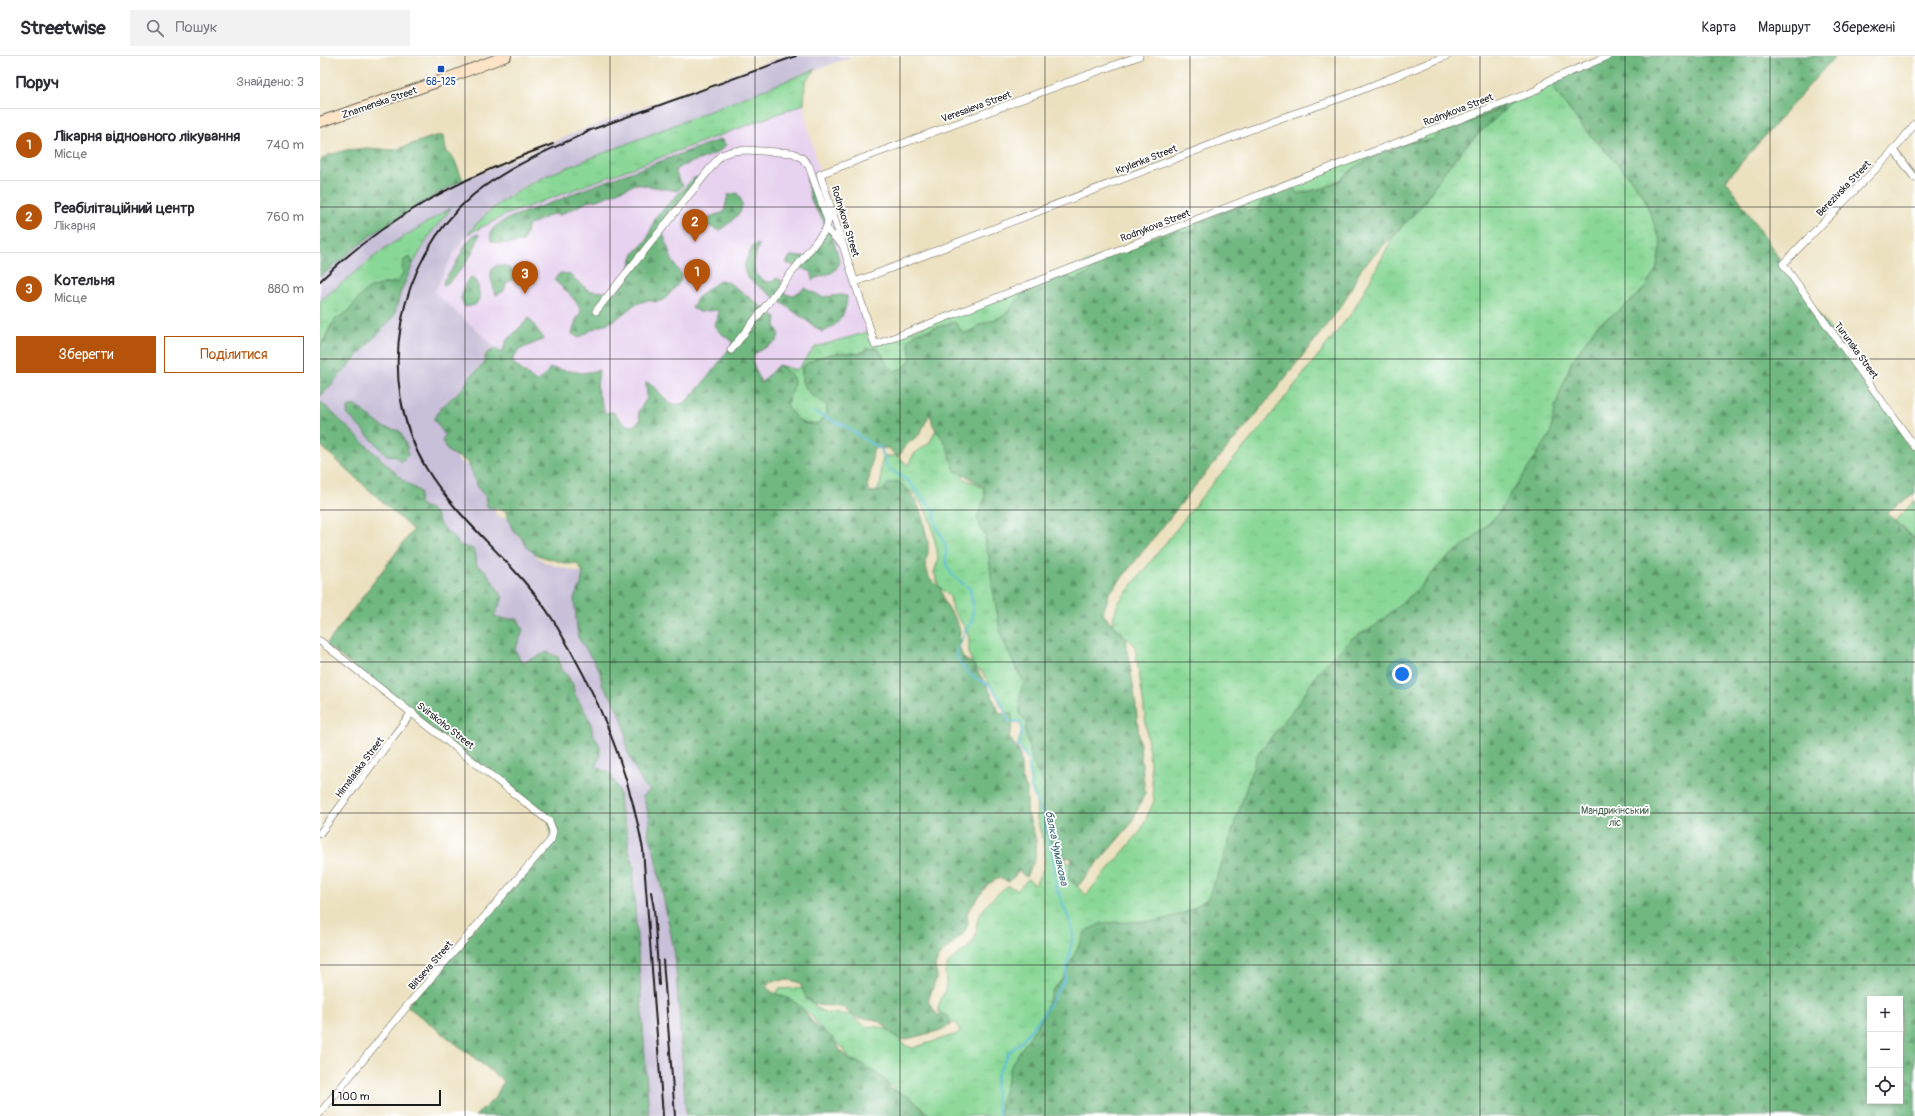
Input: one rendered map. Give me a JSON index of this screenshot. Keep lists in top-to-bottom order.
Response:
{
  "streets": {
    "main road": ["Znamenska Street"],
    "street": [
      "Veresaieva Street",
      "Rodnykova Street",
      "Krylenka Street",
      "Berezivska Street",
      "Turunska Street",
      "Svirskoho Street",
      "Himalaiska Street",
      "Biitseva Street"
    ]
  },
  "crossings": [
    ["Veresaieva Street", "Rodnykova Street"],
    ["Rodnykova Street", "Krylenka Street"],
    ["Berezivska Street", "Turunska Street"],
    ["Svirskoho Street", "Himalaiska Street"],
    ["Svirskoho Street", "Biitseva Street"]
  ],
  "water": ["балка Чумакова"],
  "parks": ["Мандрикінський ліс"],
  "places": {
    "transit": ["68-125"]
  },
  "scale_bar": "100 m",
  "page": {
    "header": "Streetwise",
    "search": "Пошук",
    "nav": ["Карта", "Маршрут", "Збережені"],
    "heading": ["Поруч", "Знайдено: 3"],
    "list": [
      {
        "mark": "1",
        "name": "Лікарня відновного лікування",
        "note": "Місце",
        "value": "740 m"
      },
      {
        "mark": "2",
        "name": "Реабілітаційний центр",
        "note": "Лікарня",
        "value": "760 m"
      },
      {
        "mark": "3",
        "name": "Котельня",
        "note": "Місце",
        "value": "880 m"
      }
    ],
    "pins": ["2", "1", "3"],
    "buttons": ["Зберегти", "Поділитися"],
    "map_buttons": ["+", "−"],
    "scale": "100 m"
  }
}
